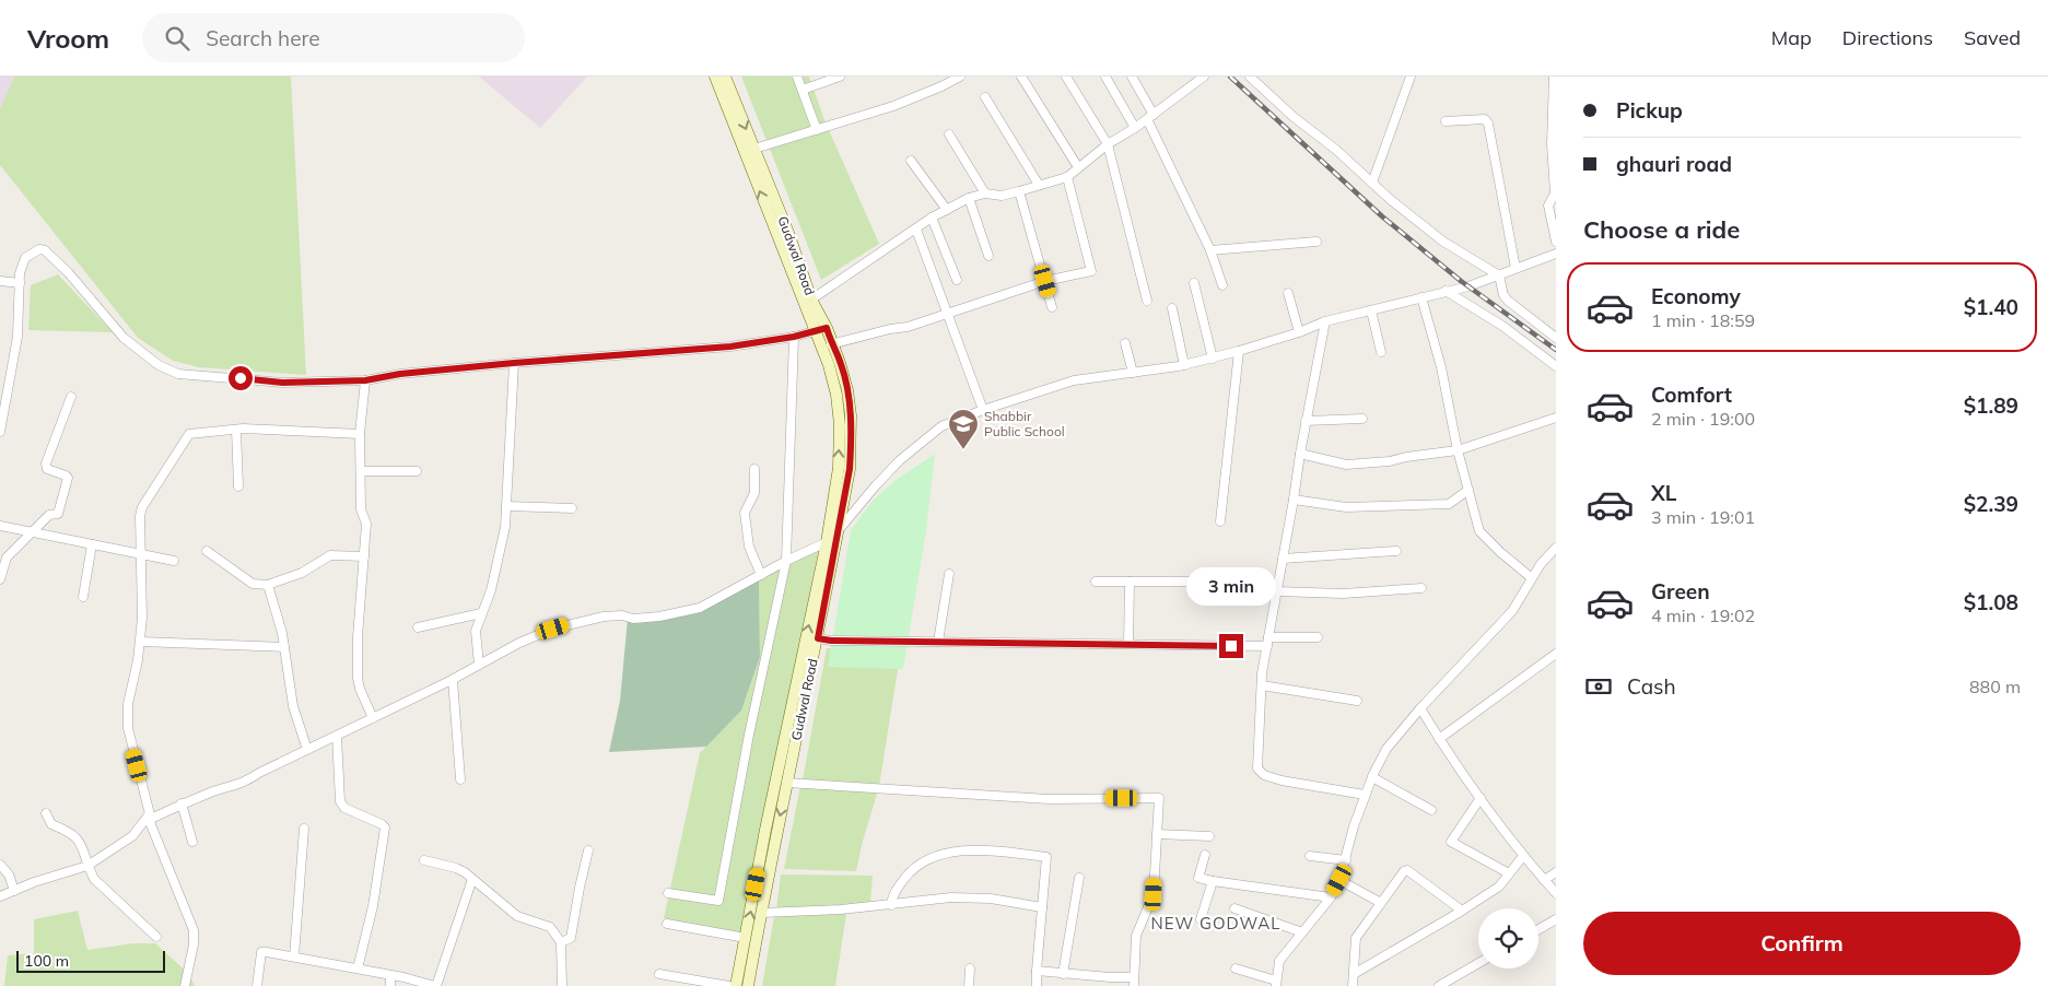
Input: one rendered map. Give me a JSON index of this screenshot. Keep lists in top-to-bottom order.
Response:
{
  "streets": {
    "main road": ["Gudwal Road"]
  },
  "districts": ["NEW GODWAL"],
  "places": {
    "school or university": ["Shabbir Public School"]
  },
  "scale_bar": "100 m",
  "page": {
    "header": "Vroom",
    "search": "Search here",
    "nav": ["Map", "Directions", "Saved"],
    "banner": ["Pickup", "ghauri road"],
    "heading": "Choose a ride",
    "list": [
      {
        "name": "Economy",
        "note": "1 min · 18:59",
        "value": "$1.40"
      },
      {
        "name": "Comfort",
        "note": "2 min · 19:00",
        "value": "$1.89"
      },
      {
        "name": "XL",
        "note": "3 min · 19:01",
        "value": "$2.39"
      },
      {
        "name": "Green",
        "note": "4 min · 19:02",
        "value": "$1.08"
      }
    ],
    "bubble": "3 min",
    "pay": ["Cash", "880 m"],
    "buttons": "Confirm",
    "scale": "100 m"
  }
}
